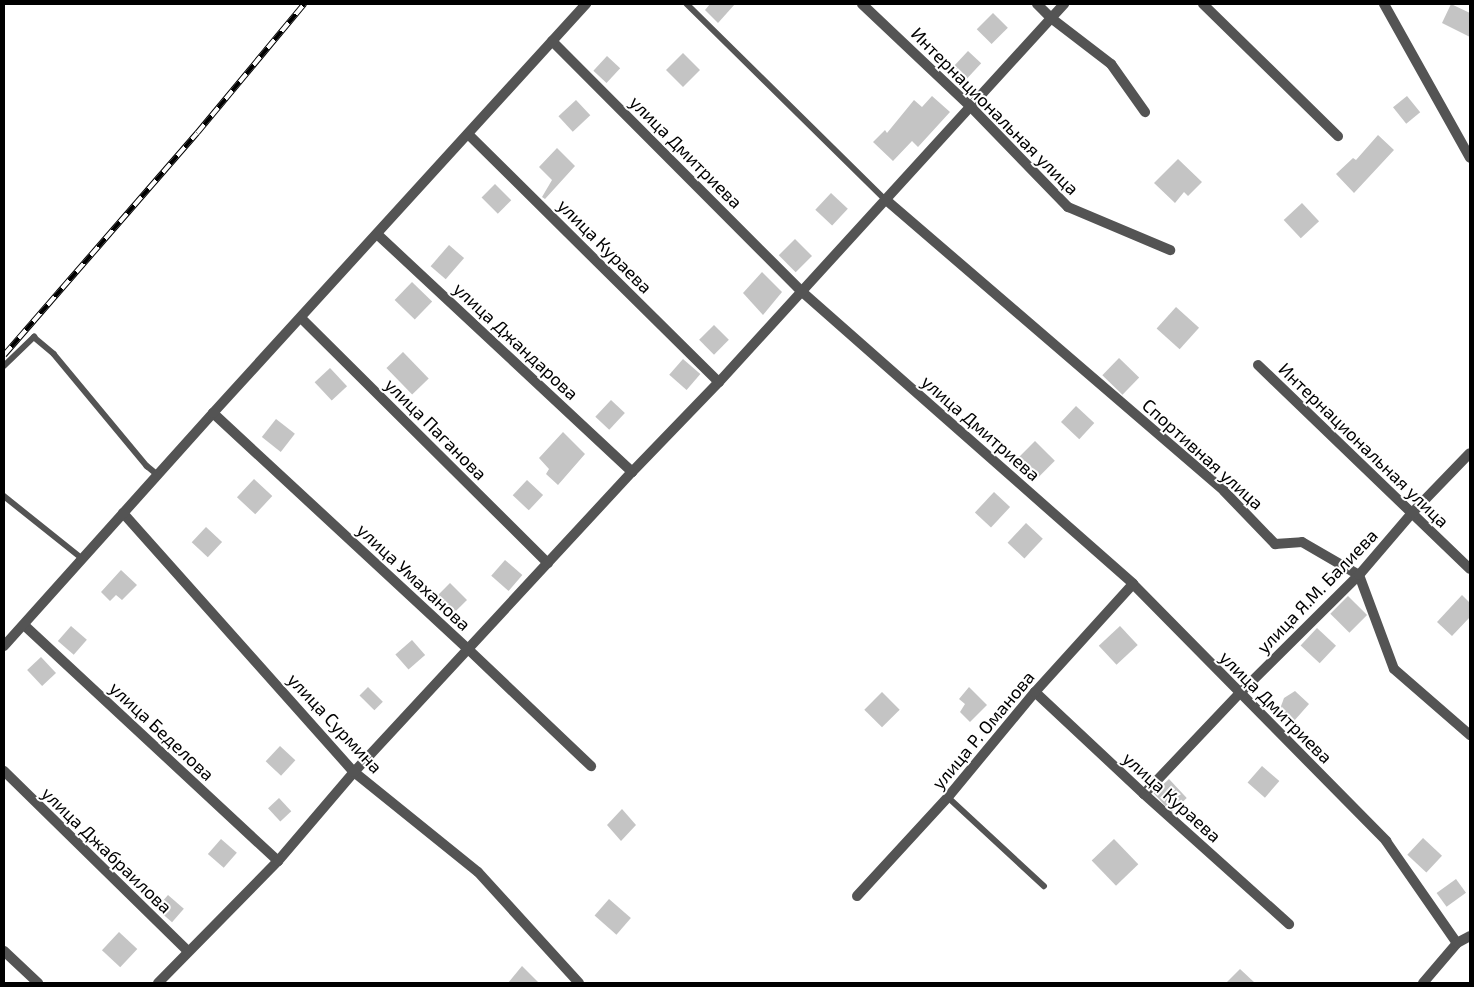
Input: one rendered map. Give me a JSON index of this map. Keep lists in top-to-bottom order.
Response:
{
  "streets": {
    "street": [
      "Интернациональная улица",
      "улица Дмитриева",
      "улица Кураева",
      "улица Джандарова",
      "улица Паганова",
      "Спортивная улица",
      "улица Умаханова",
      "улица Я.М. Балиева",
      "улица Сурмина",
      "улица Р. Оманова",
      "улица Беделова",
      "улица Джабраилова"
    ]
  },
  "crossings": [
    ["Интернациональная улица", "улица Я.М. Балиева"],
    ["улица Дмитриева", "улица Я.М. Балиева"],
    ["улица Дмитриева", "улица Р. Оманова"],
    ["улица Кураева", "улица Я.М. Балиева"],
    ["улица Кураева", "улица Р. Оманова"],
    ["Спортивная улица", "улица Я.М. Балиева"]
  ]
}
